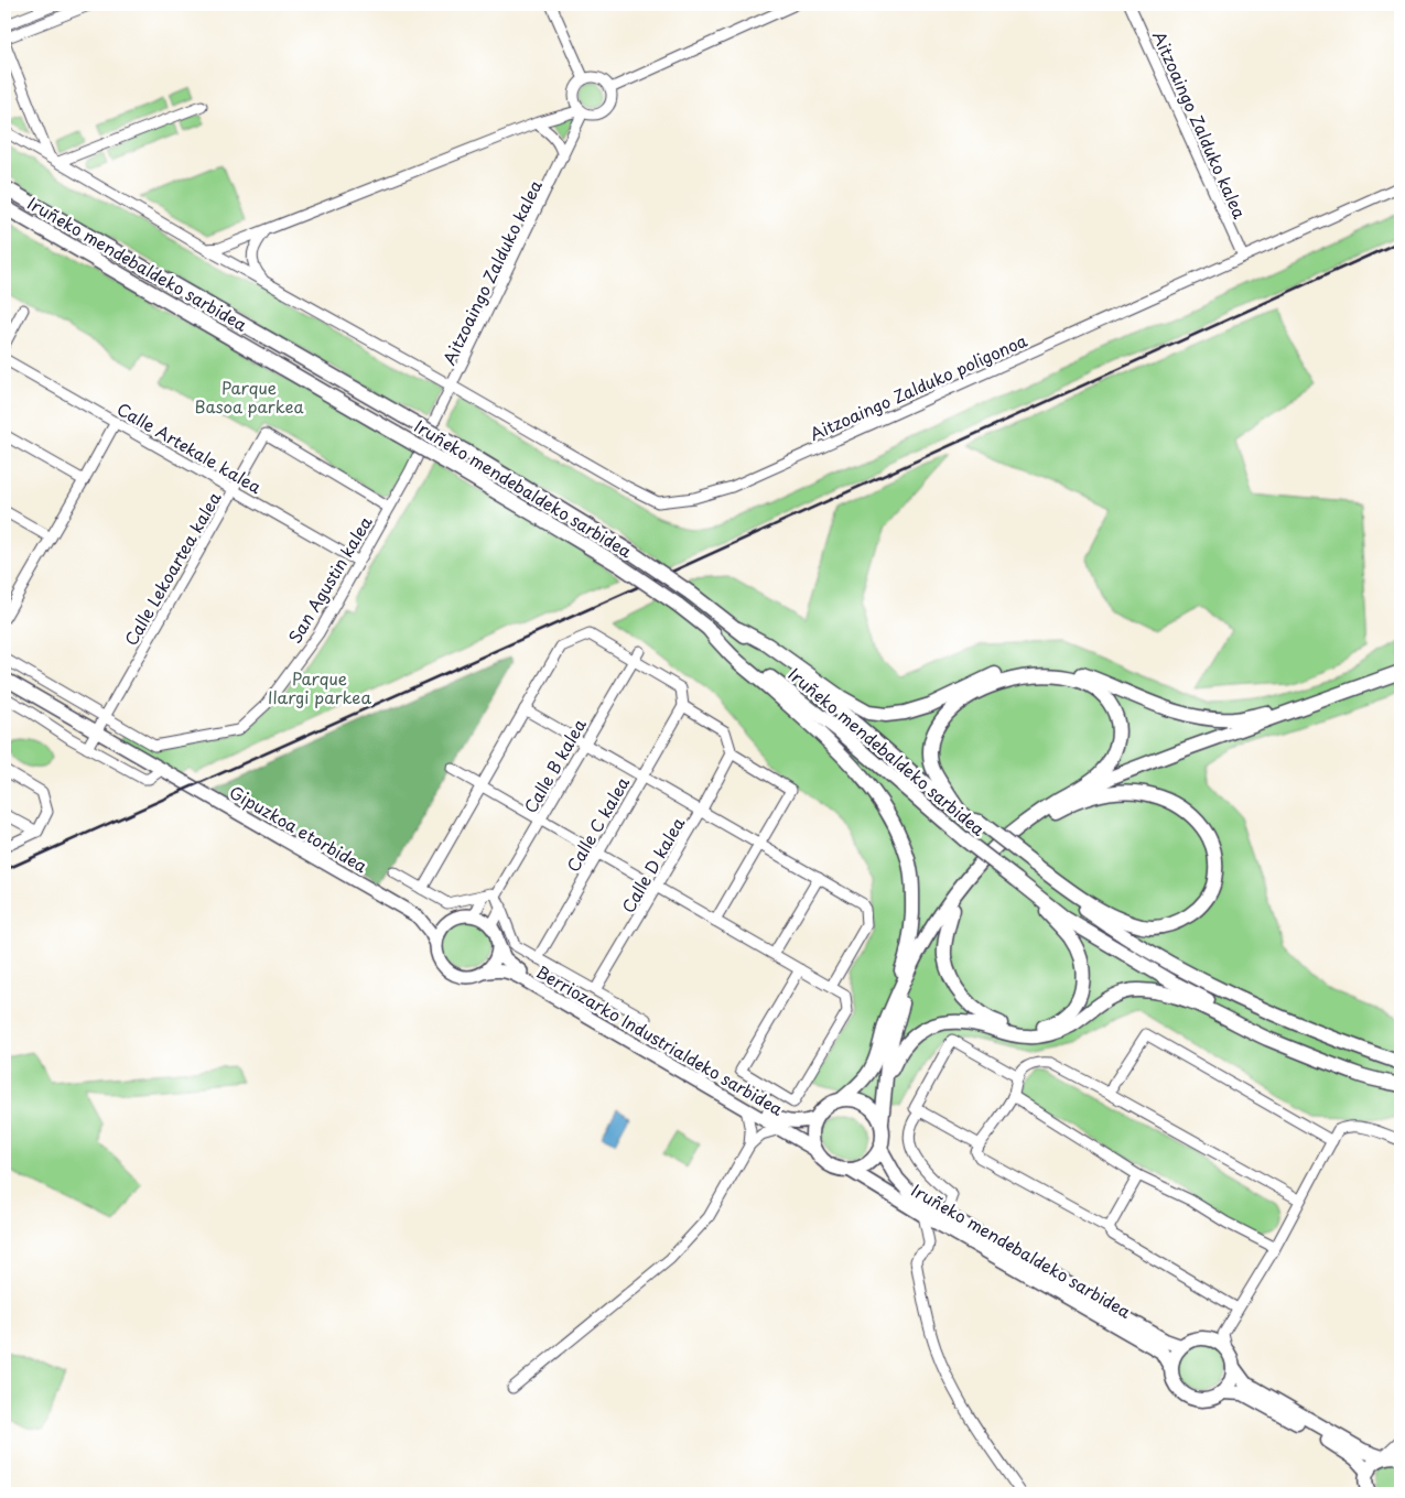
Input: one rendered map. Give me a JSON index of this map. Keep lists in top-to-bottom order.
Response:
{
  "streets": {
    "highway": ["Iruñeko mendebaldeko sarbidea"],
    "main road": ["Gipuzkoa etorbidea", "Berriozarko Industrialdeko sarbidea"],
    "street": [
      "Aitzoaingo Zalduko kalea",
      "Aitzoaingo Zalduko poligonoa",
      "Calle Artekale kalea",
      "Calle Lekoartea kalea",
      "San Agustin kalea",
      "Calle B kalea",
      "Calle C kalea",
      "Calle D kalea"
    ]
  },
  "crossings": [
    ["Aitzoaingo Zalduko kalea", "Aitzoaingo Zalduko poligonoa"],
    ["Aitzoaingo Zalduko kalea", "San Agustin kalea"],
    ["Iruñeko mendebaldeko sarbidea", "Berriozarko Industrialdeko sarbidea"],
    ["Aitzoaingo Zalduko poligonoa", "San Agustin kalea"],
    ["Calle Artekale kalea", "Calle Lekoartea kalea"],
    ["Calle Artekale kalea", "San Agustin kalea"],
    ["Calle Lekoartea kalea", "San Agustin kalea"],
    ["Gipuzkoa etorbidea", "Berriozarko Industrialdeko sarbidea"]
  ],
  "parks": ["Parque Basoa parkea", "Parque Ilargi parkea"]
}
